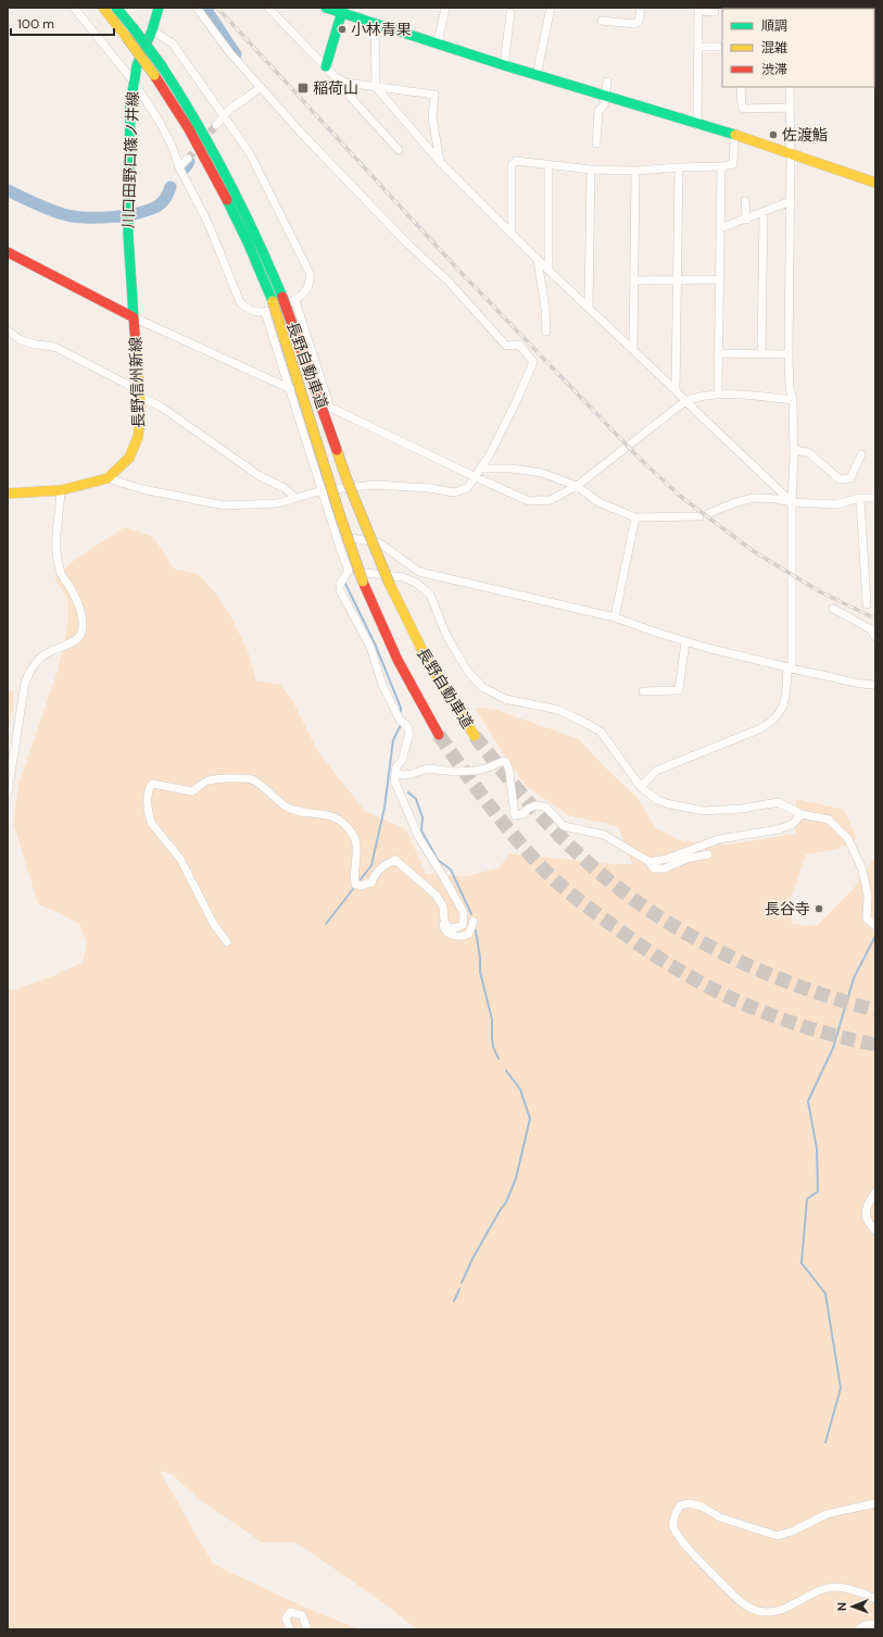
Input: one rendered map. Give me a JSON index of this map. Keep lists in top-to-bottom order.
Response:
{
  "streets": {
    "main road": ["川口田野口篠ノ井線", "長野自動車道", "長野信州新線"]
  },
  "crossings": [
    ["川口田野口篠ノ井線", "長野信州新線"]
  ],
  "places": {
    "other": ["小林青果", "佐渡鮨", "長谷寺"],
    "transit": ["稲荷山"]
  },
  "legend": ["順調", "混雑", "渋滞"],
  "scale_bar": "100 m",
  "north": "left"
}
